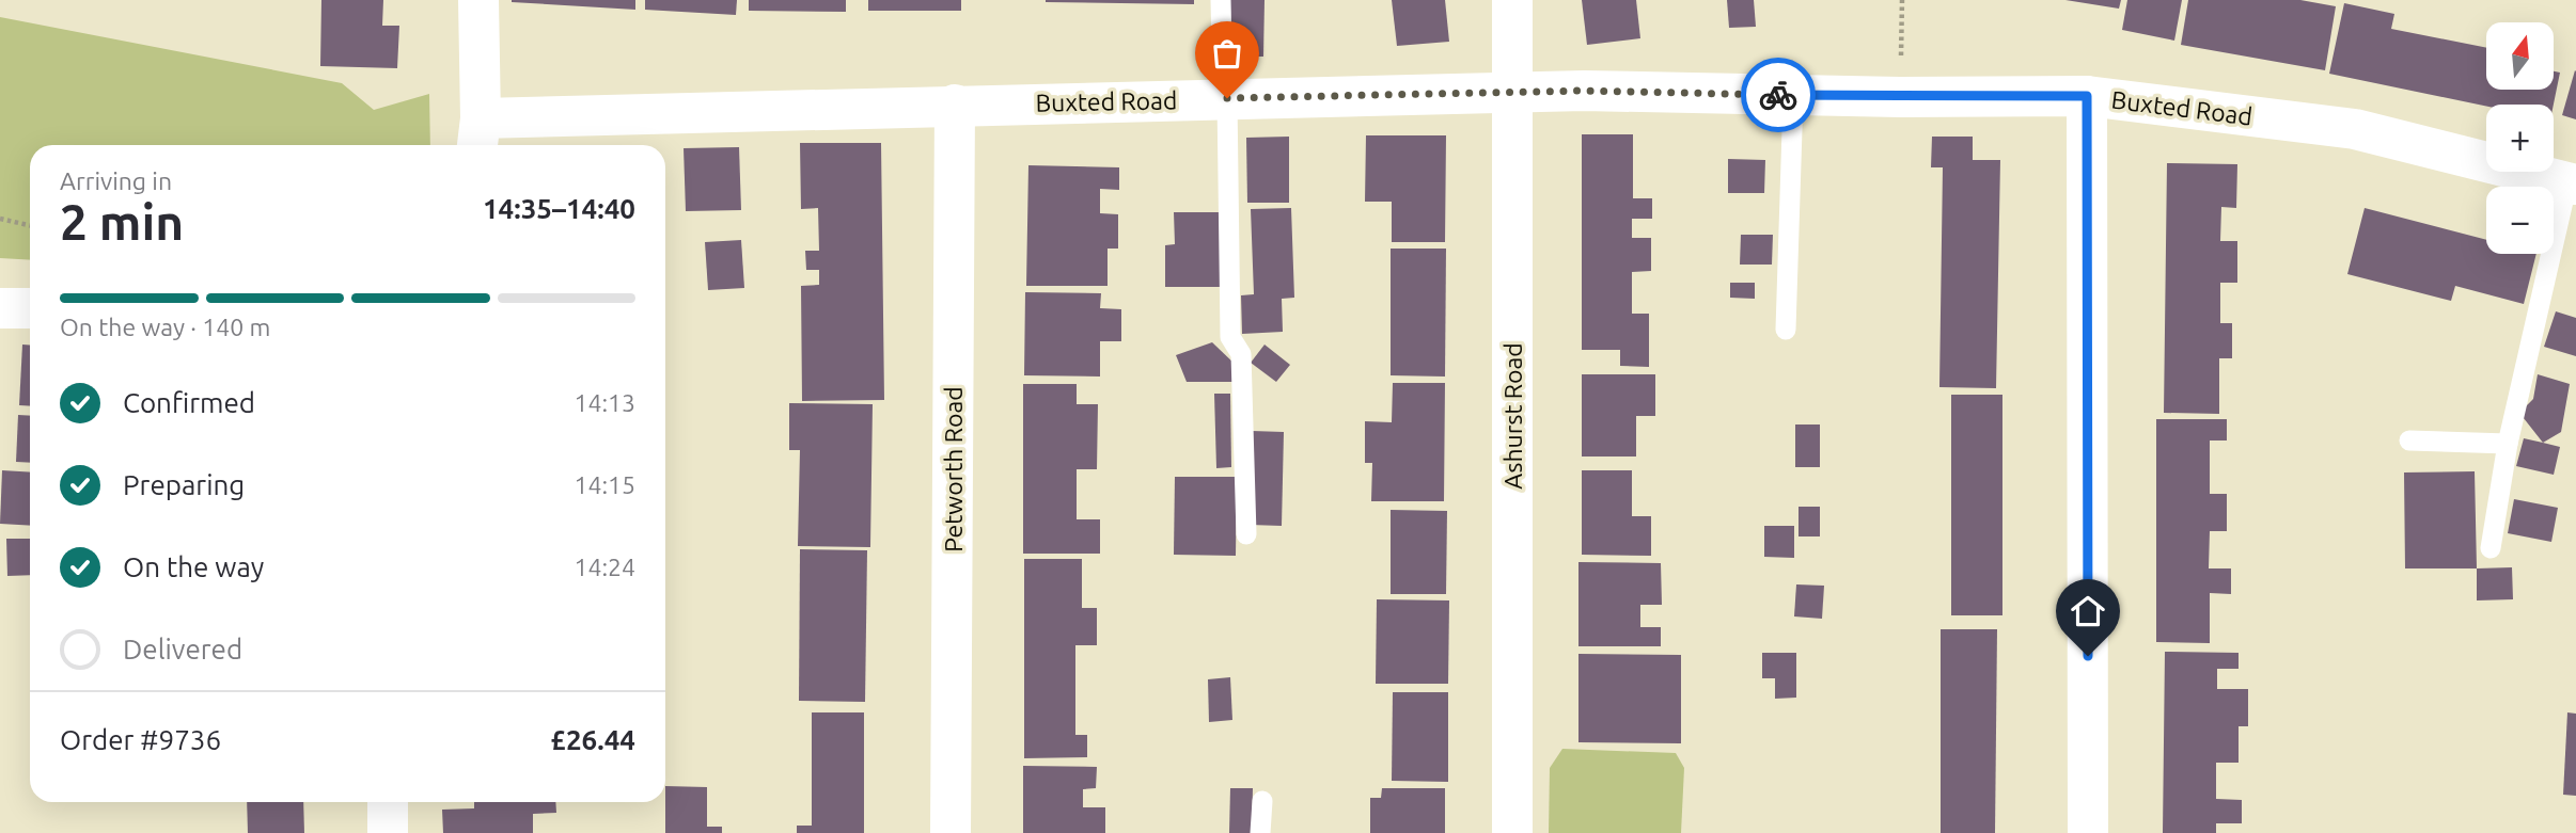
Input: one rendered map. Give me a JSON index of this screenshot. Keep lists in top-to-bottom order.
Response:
{
  "streets": {
    "street": ["Buxted Road", "Ashurst Road", "Petworth Road"]
  },
  "crossings": [
    ["Buxted Road", "Ashurst Road"],
    ["Buxted Road", "Petworth Road"]
  ],
  "north": "top",
  "page": {
    "map_buttons": ["+", "−"],
    "heading": ["2 min", "Arriving in", "14:35–14:40"],
    "panel": ["Order #9736", "£26.44"],
    "bar": "On the way · 140 m",
    "list": [
      ["Confirmed", "14:13"],
      ["Preparing", "14:15"],
      ["On the way", "14:24"],
      "Delivered"
    ]
  }
}
